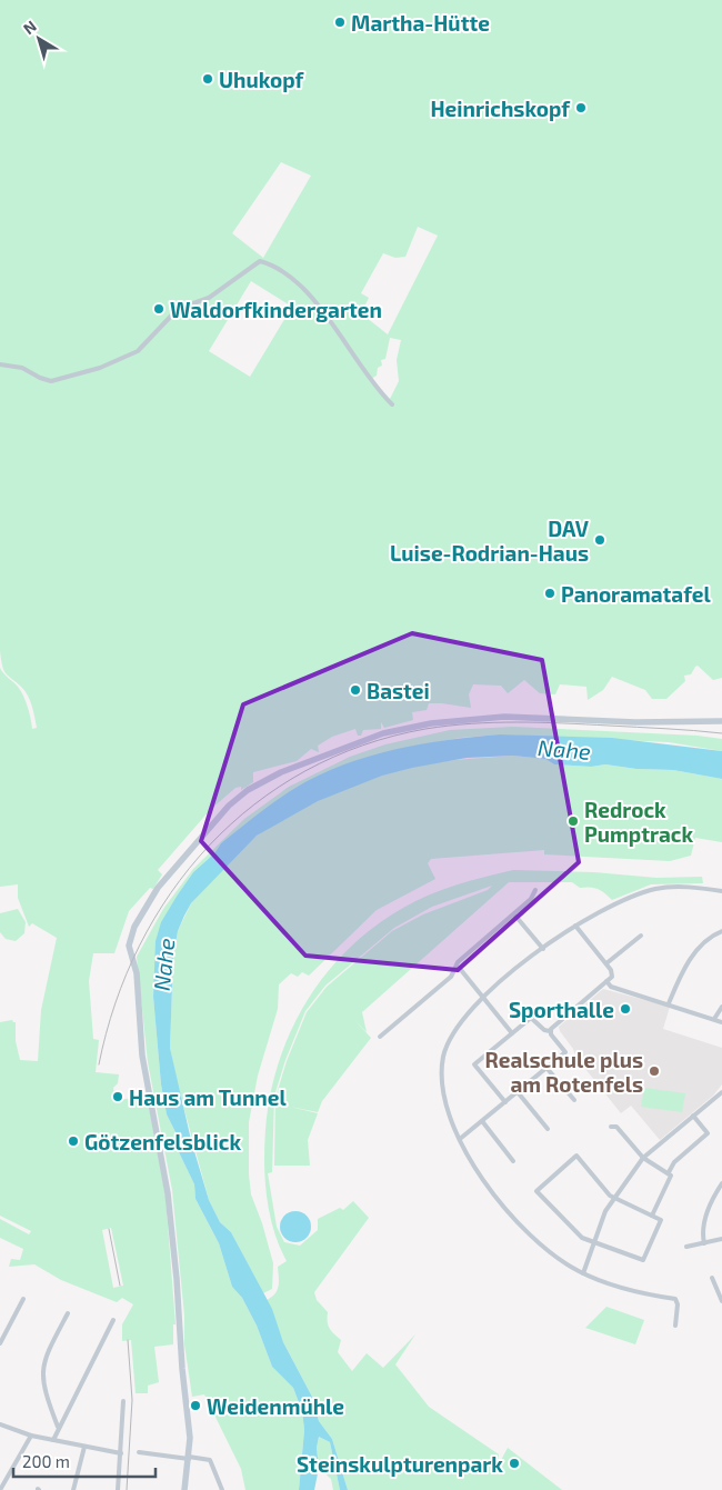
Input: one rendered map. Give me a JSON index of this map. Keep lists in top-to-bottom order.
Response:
{
  "water": ["Nahe"],
  "places": [
    "Martha-Hütte",
    "Uhukopf",
    "Heinrichskopf",
    "Waldorfkindergarten",
    "DAV Luise-Rodrian-Haus",
    "Panoramatafel",
    "Bastei",
    "Redrock Pumptrack",
    "Sporthalle",
    "Realschule plus am Rotenfels",
    "Haus am Tunnel",
    "Götzenfelsblick",
    "Weidenmühle",
    "Steinskulpturenpark"
  ],
  "scale_bar": "200 m",
  "north": "top left"
}
